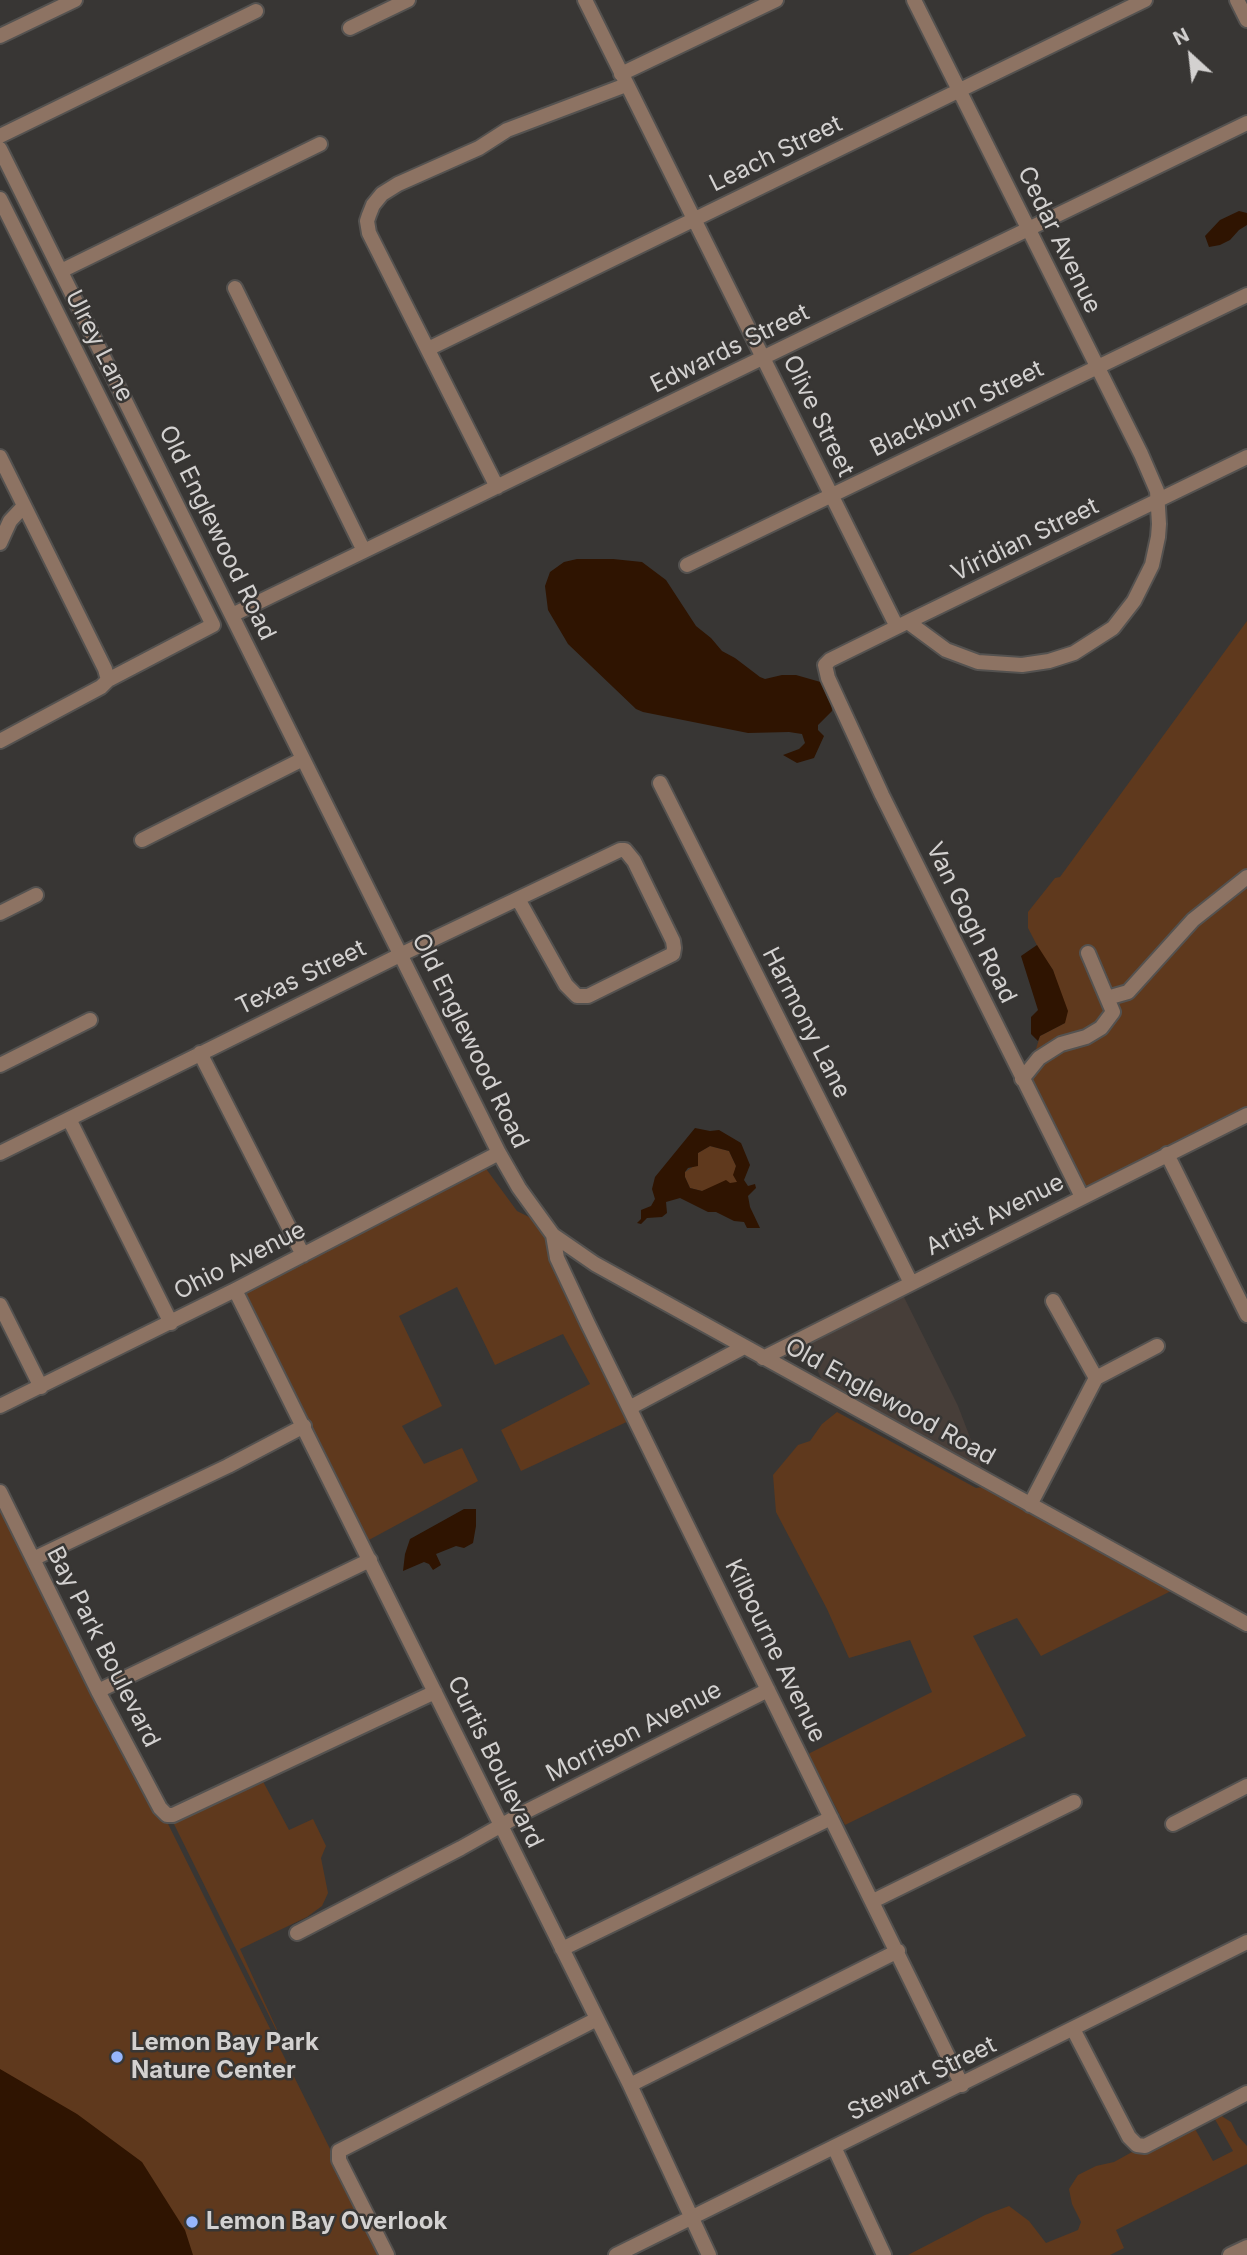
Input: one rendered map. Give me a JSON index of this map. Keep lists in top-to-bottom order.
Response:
{
  "streets": {
    "street": [
      "Leach Street",
      "Cedar Avenue",
      "Ulrey Lane",
      "Edwards Street",
      "Blackburn Street",
      "Olive Street",
      "Old Englewood Road",
      "Viridian Street",
      "Van Gogh Road",
      "Texas Street",
      "Harmony Lane",
      "Artist Avenue",
      "Ohio Avenue",
      "Bay Park Boulevard",
      "Kilbourne Avenue",
      "Morrison Avenue",
      "Curtis Boulevard",
      "Stewart Street"
    ]
  },
  "crossings": [
    ["Leach Street", "Cedar Avenue"],
    ["Leach Street", "Olive Street"],
    ["Cedar Avenue", "Edwards Street"],
    ["Cedar Avenue", "Blackburn Street"],
    ["Cedar Avenue", "Olive Street"],
    ["Cedar Avenue", "Viridian Street"],
    ["Edwards Street", "Olive Street"],
    ["Edwards Street", "Old Englewood Road"],
    ["Blackburn Street", "Olive Street"],
    ["Olive Street", "Viridian Street"],
    ["Old Englewood Road", "Texas Street"],
    ["Old Englewood Road", "Artist Avenue"],
    ["Old Englewood Road", "Ohio Avenue"],
    ["Old Englewood Road", "Kilbourne Avenue"],
    ["Viridian Street", "Van Gogh Road"],
    ["Van Gogh Road", "Artist Avenue"],
    ["Harmony Lane", "Artist Avenue"],
    ["Ohio Avenue", "Curtis Boulevard"],
    ["Bay Park Boulevard", "Curtis Boulevard"],
    ["Kilbourne Avenue", "Morrison Avenue"],
    ["Kilbourne Avenue", "Stewart Street"],
    ["Morrison Avenue", "Curtis Boulevard"],
    ["Curtis Boulevard", "Stewart Street"]
  ],
  "places": ["Lemon Bay Park Nature Center", "Lemon Bay Overlook"],
  "north": "top left"
}
